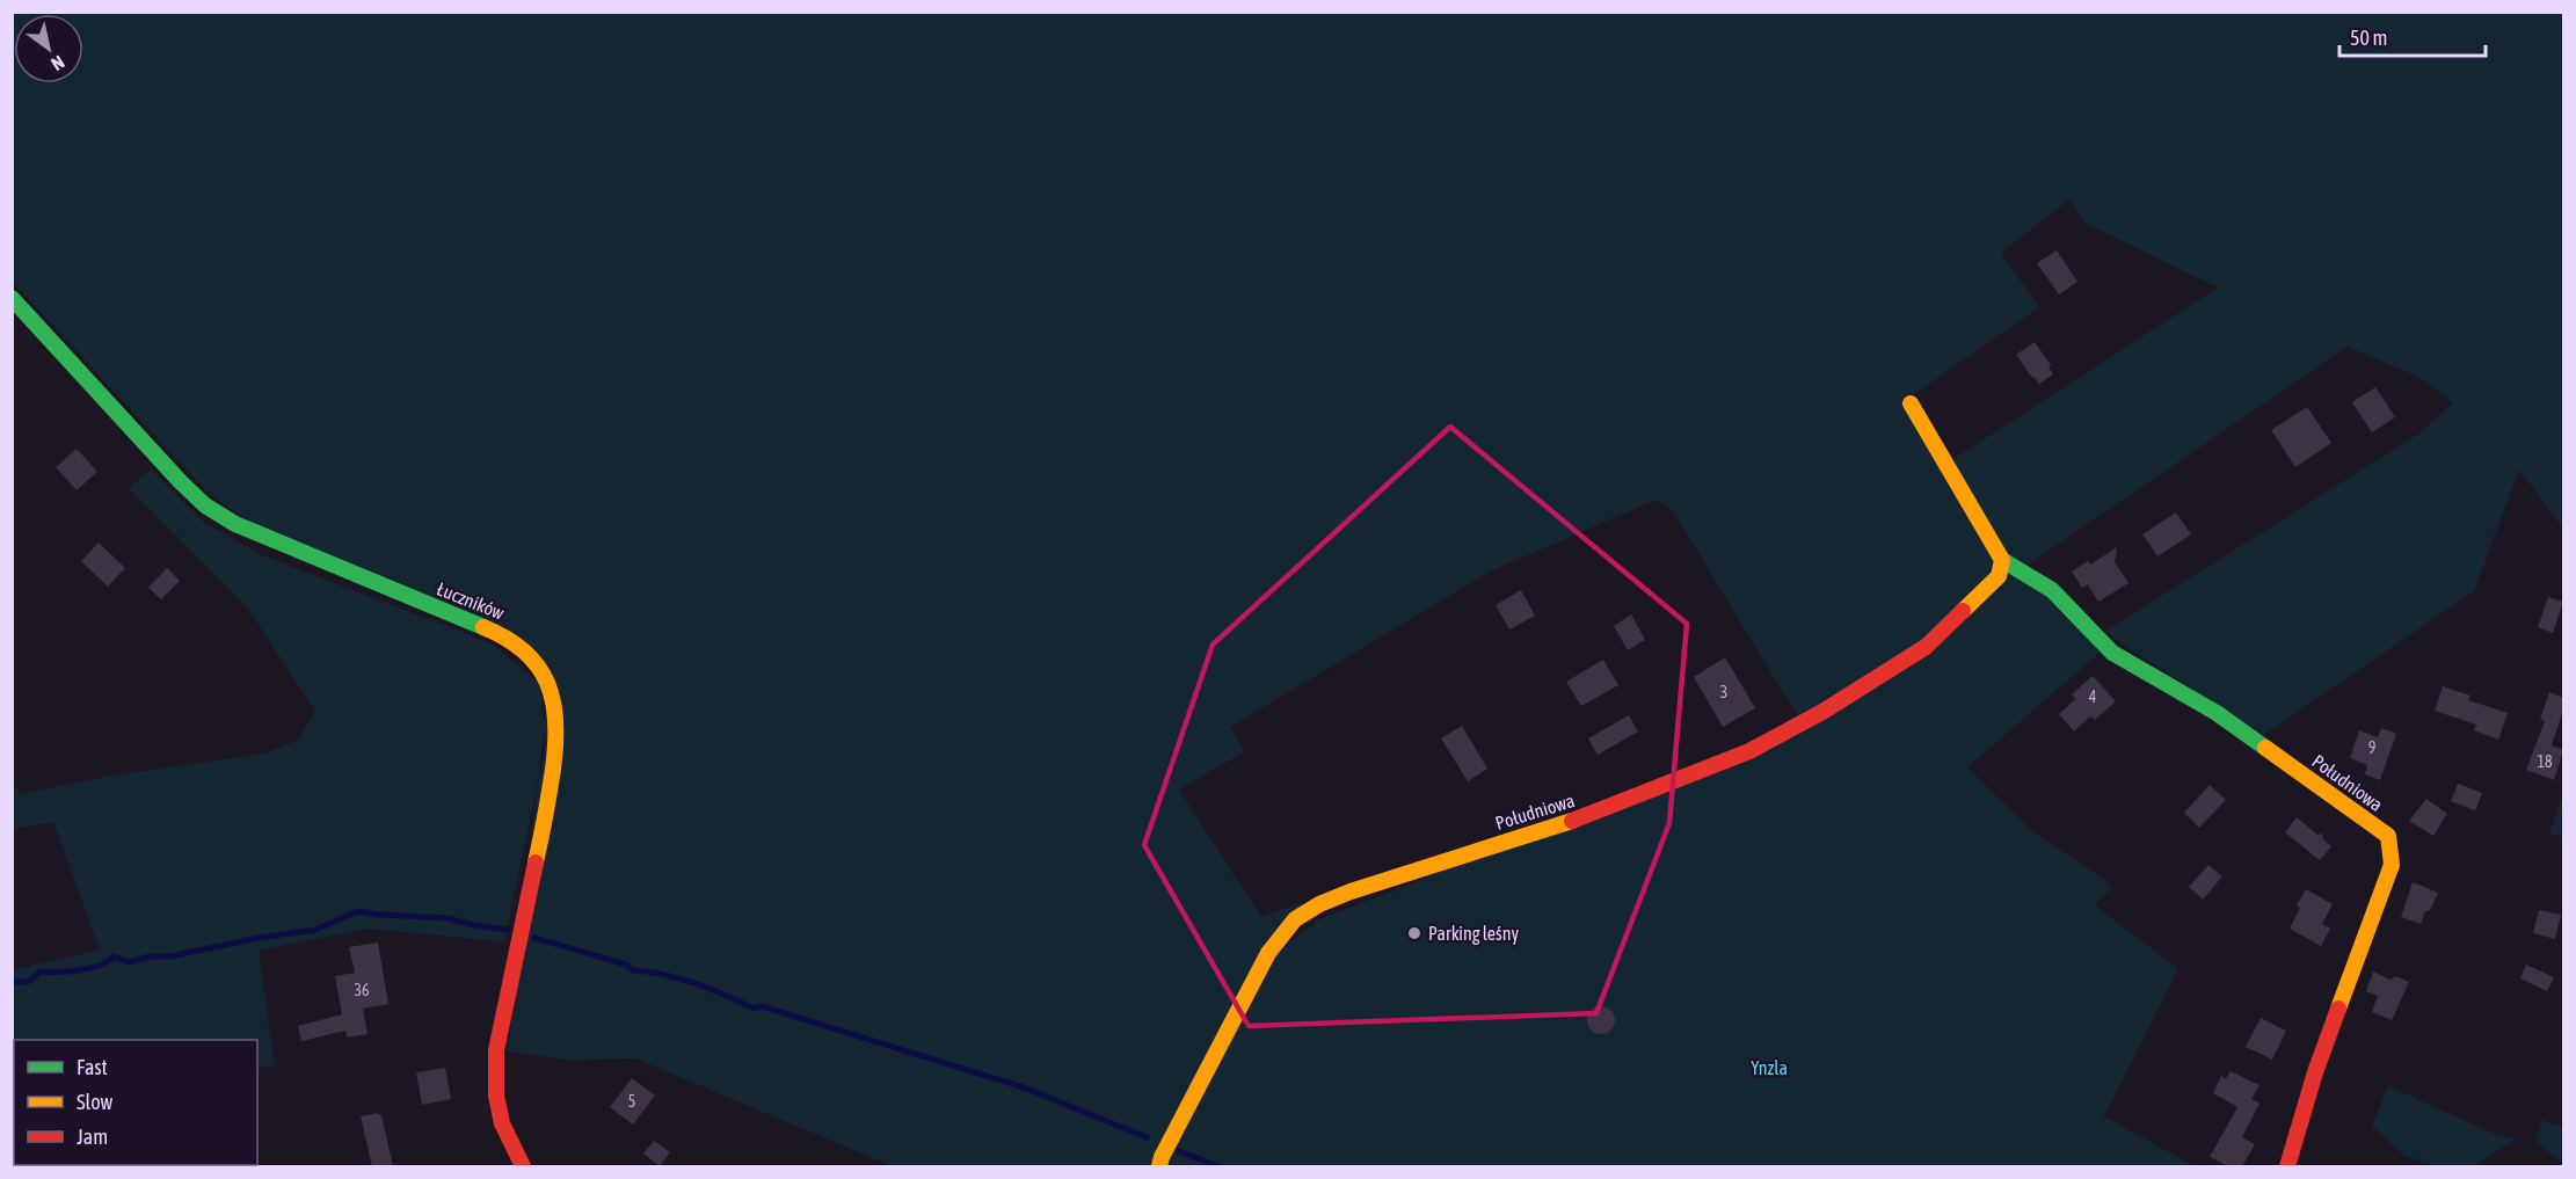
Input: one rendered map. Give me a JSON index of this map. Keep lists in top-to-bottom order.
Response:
{
  "streets": {
    "street": ["Łuczników", "Południowa"]
  },
  "parks": ["Ynzla"],
  "places": ["Parking leśny"],
  "house_numbers": [
    "3",
    "4",
    "9",
    "18",
    "36",
    "5"
  ],
  "legend": ["Fast", "Slow", "Jam"],
  "scale_bar": "50 m",
  "north": "bottom right"
}
